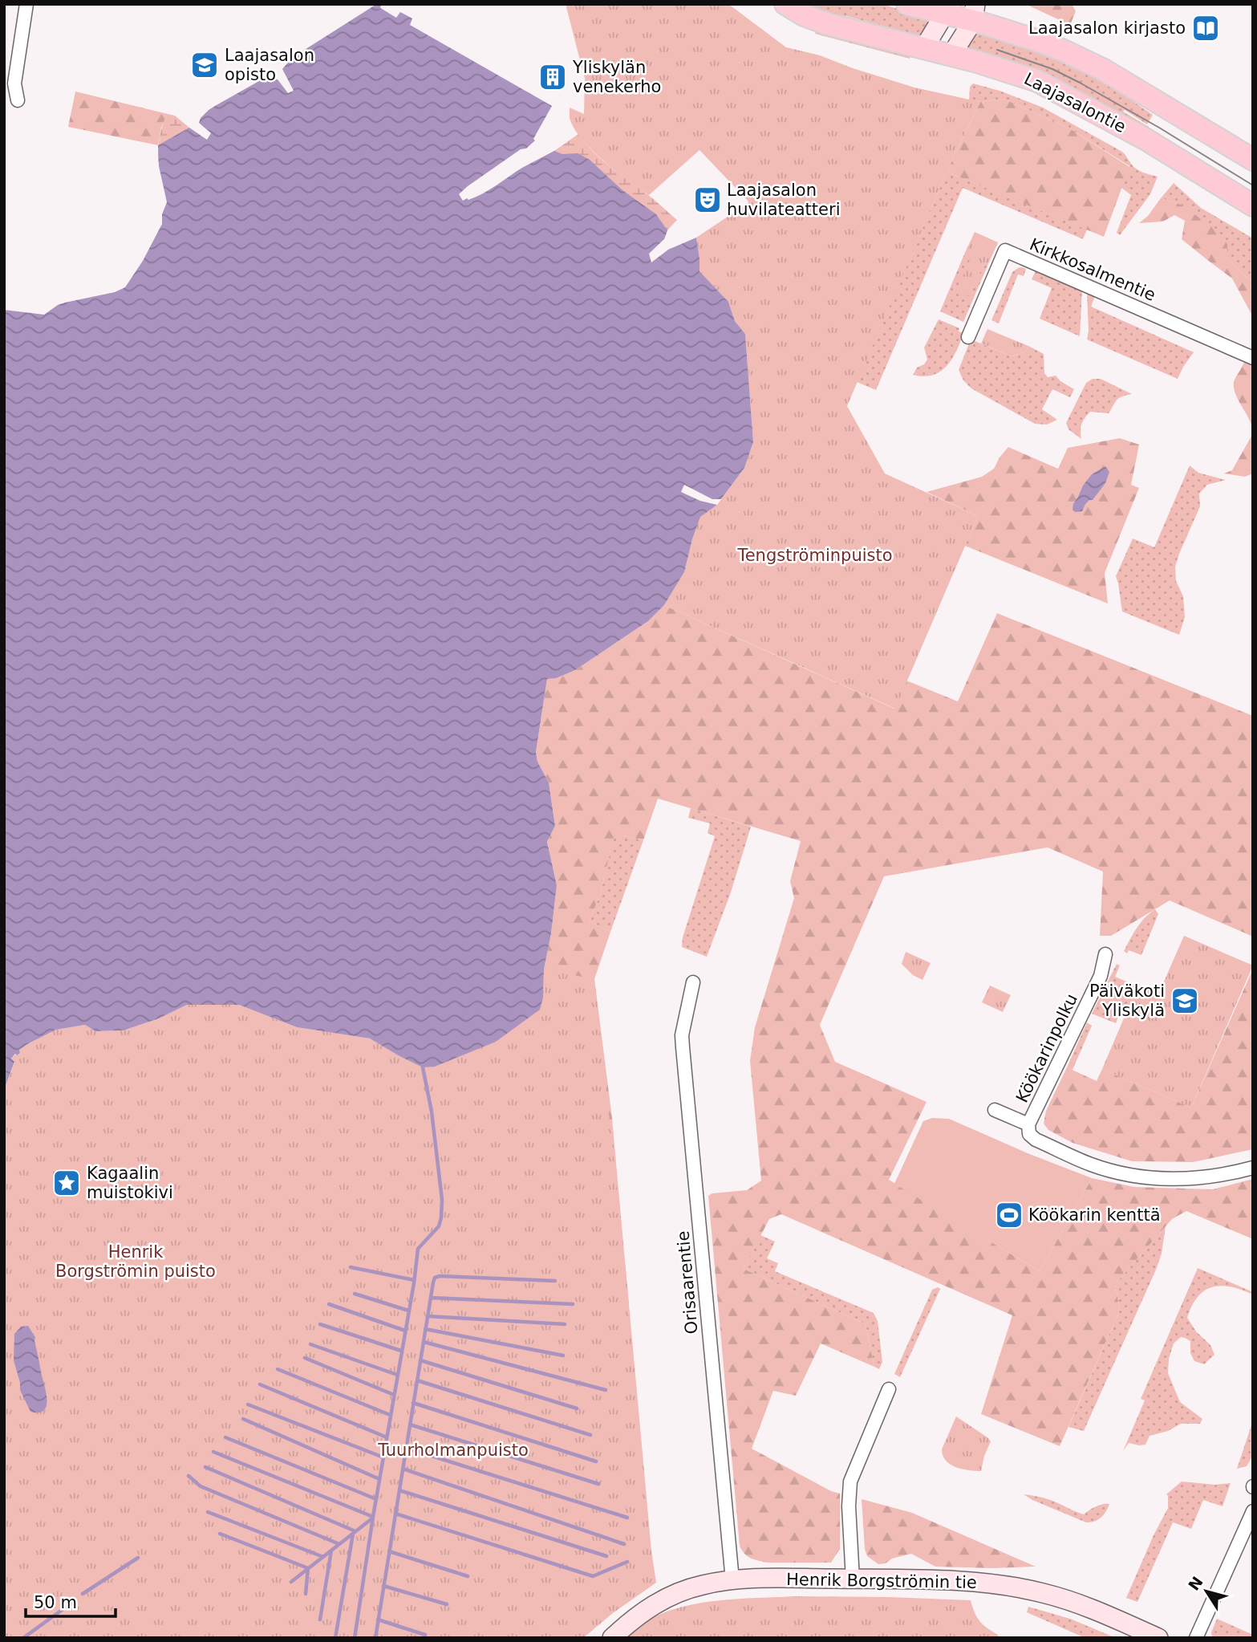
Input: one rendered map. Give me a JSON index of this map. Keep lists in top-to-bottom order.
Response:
{
  "streets": {
    "main road": ["Laajasalontie"],
    "street": [
      "Kirkkosalmentie",
      "Köökarinpolku",
      "Orisaarentie",
      "Henrik Borgströmin tie"
    ]
  },
  "crossings": [
    ["Orisaarentie", "Henrik Borgströmin tie"]
  ],
  "parks": ["Tengströminpuisto", "Henrik Borgströmin puisto", "Tuurholmanpuisto"],
  "places": {
    "library": ["Laajasalon kirjasto"],
    "school or university": ["Laajasalon opisto", "Päiväkoti Yliskylä"],
    "building": ["Yliskylän venekerho"],
    "theatre": ["Laajasalon huvilateatteri"],
    "place": ["Kagaalin muistokivi"],
    "sports": ["Köökarin kenttä"]
  },
  "scale_bar": "50 m",
  "north": "top left"
}
